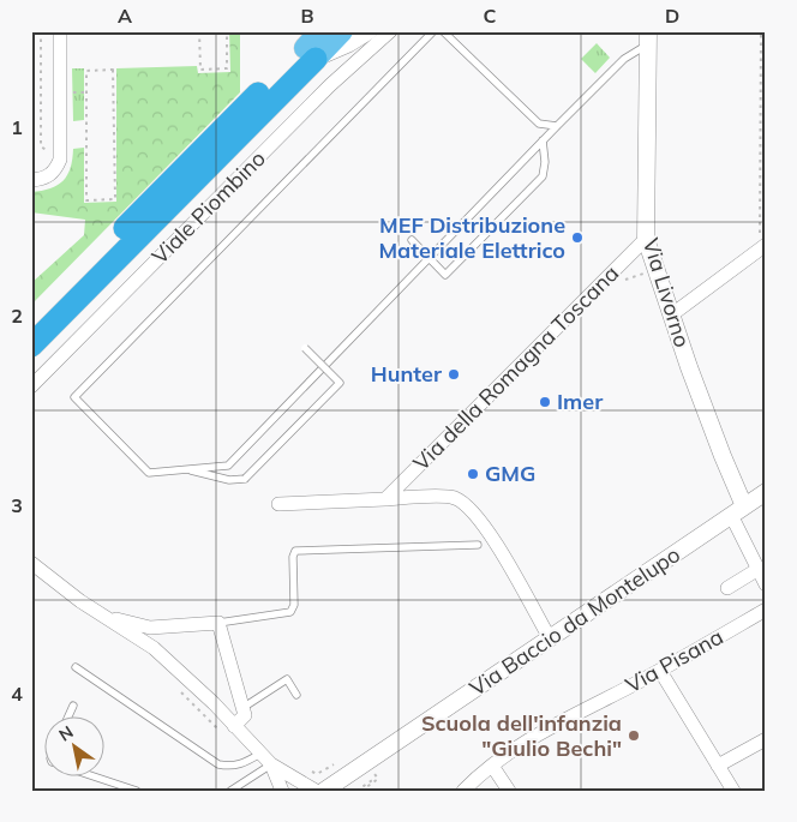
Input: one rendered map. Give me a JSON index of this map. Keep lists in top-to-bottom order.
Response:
{
  "streets": {
    "street": [
      "Viale Piombino",
      "Via Livorno",
      "Via della Romagna Toscana",
      "Via Baccio da Montelupo",
      "Via Pisana"
    ]
  },
  "crossings": [
    ["Via Livorno", "Via della Romagna Toscana"],
    ["Via Livorno", "Via Baccio da Montelupo"],
    ["Via della Romagna Toscana", "Via Baccio da Montelupo"]
  ],
  "places": [
    "MEF Distribuzione Materiale Elettrico",
    "Hunter",
    "Imer",
    "GMG",
    "Scuola dell'infanzia \"Giulio Bechi\""
  ],
  "north": "top left",
  "grid": {
    "columns": [
      "A",
      "B",
      "C",
      "D"
    ],
    "rows": [
      "1",
      "2",
      "3",
      "4"
    ]
  }
}
